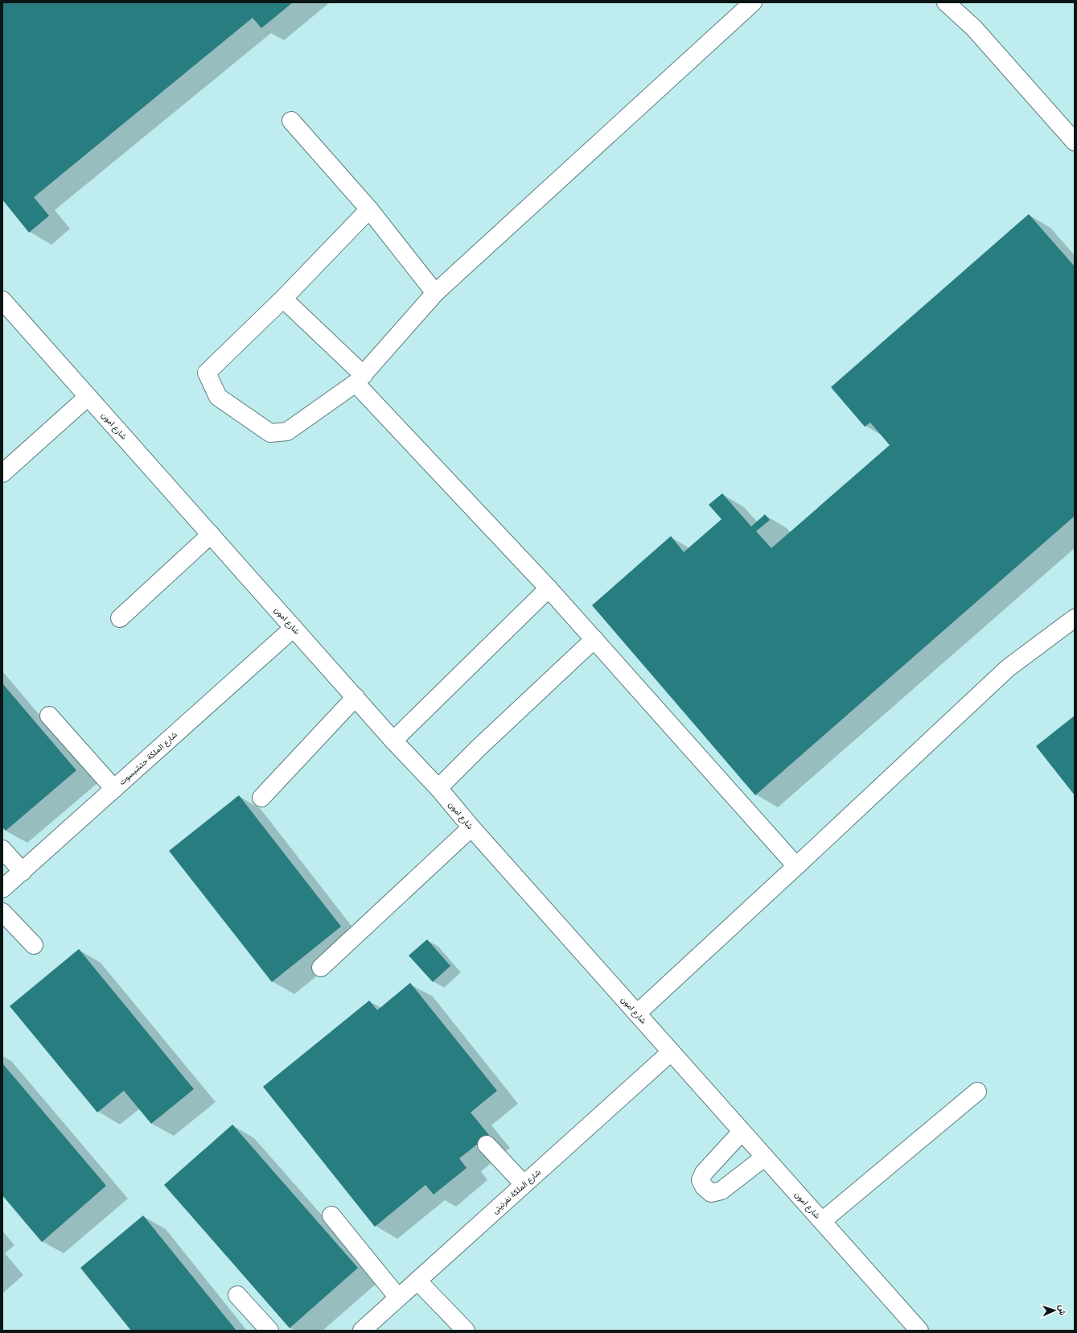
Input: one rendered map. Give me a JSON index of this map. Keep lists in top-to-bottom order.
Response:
{
  "streets": {
    "lane": ["شارع امون", "شارع الملكة حتشبسوت", "شارع الملكة نفرتيتى"]
  },
  "crossings": [
    ["شارع امون", "شارع الملكة حتشبسوت"],
    ["شارع امون", "شارع الملكة نفرتيتى"]
  ],
  "north": "right"
}
